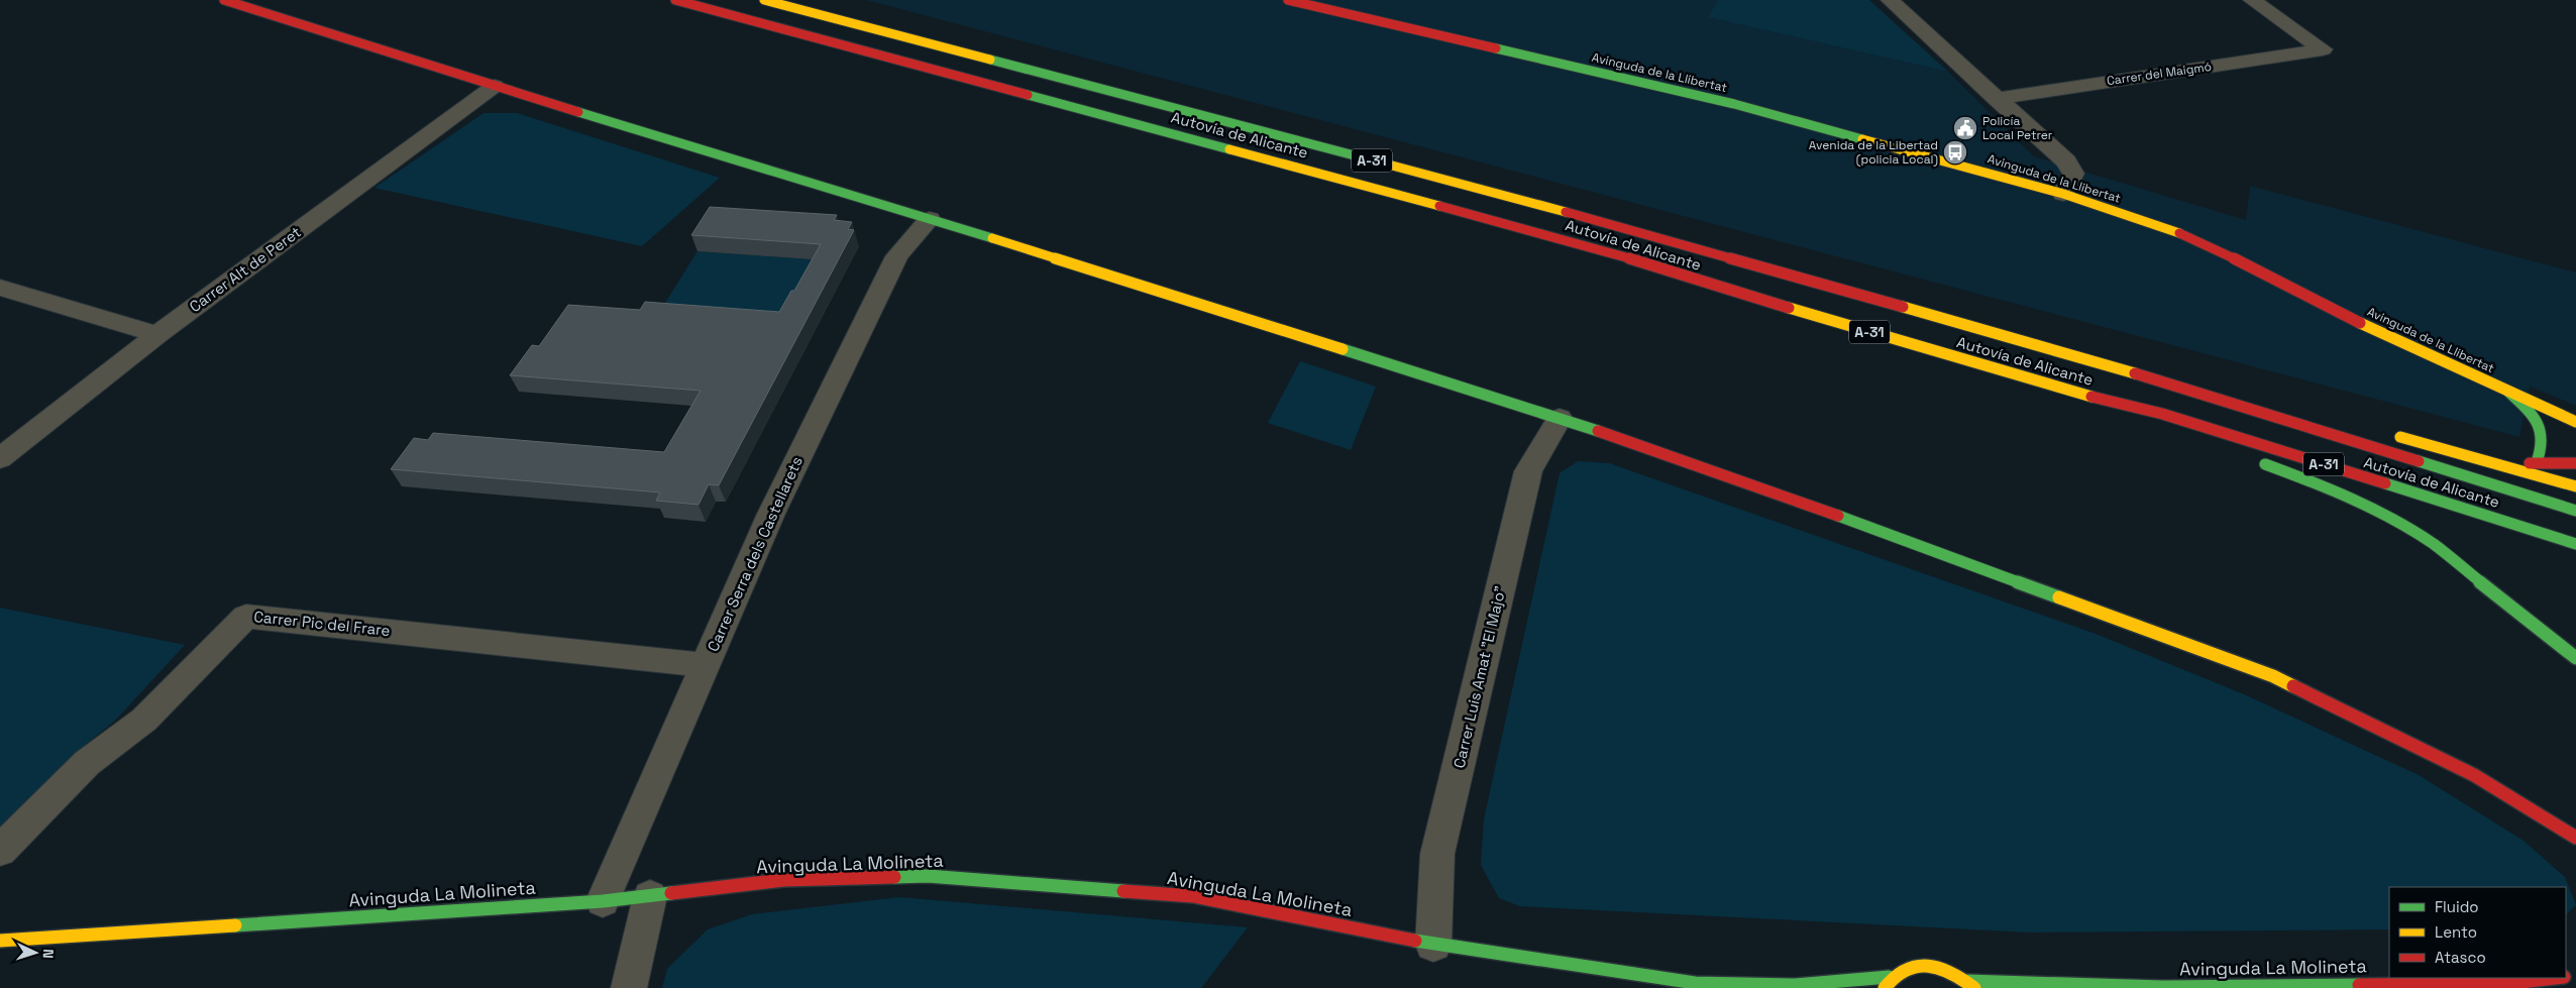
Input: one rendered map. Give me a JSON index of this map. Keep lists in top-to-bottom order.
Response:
{
  "streets": {
    "main road": [
      "Avinguda de la Llibertat",
      "Autovía de Alicante",
      "A-31",
      "Avinguda La Molineta"
    ],
    "street": [
      "Carrer del Maigmó",
      "Carrer Alt de Peret",
      "Carrer Serra dels Castellarets",
      "Carrer Pic del Frare",
      "Carrer Luis Amat \"El Majo\""
    ]
  },
  "crossings": [
    ["Carrer Serra dels Castellarets", "Carrer Pic del Frare"],
    ["Carrer Serra dels Castellarets", "Avinguda La Molineta"],
    ["Carrer Luis Amat \"El Majo\"", "Avinguda La Molineta"]
  ],
  "places": {
    "public building": ["Policía Local Petrer"],
    "bus stop": ["Avenida de la Libertad (policia Local)"]
  },
  "legend": ["Fluido", "Lento", "Atasco"],
  "north": "right"
}
